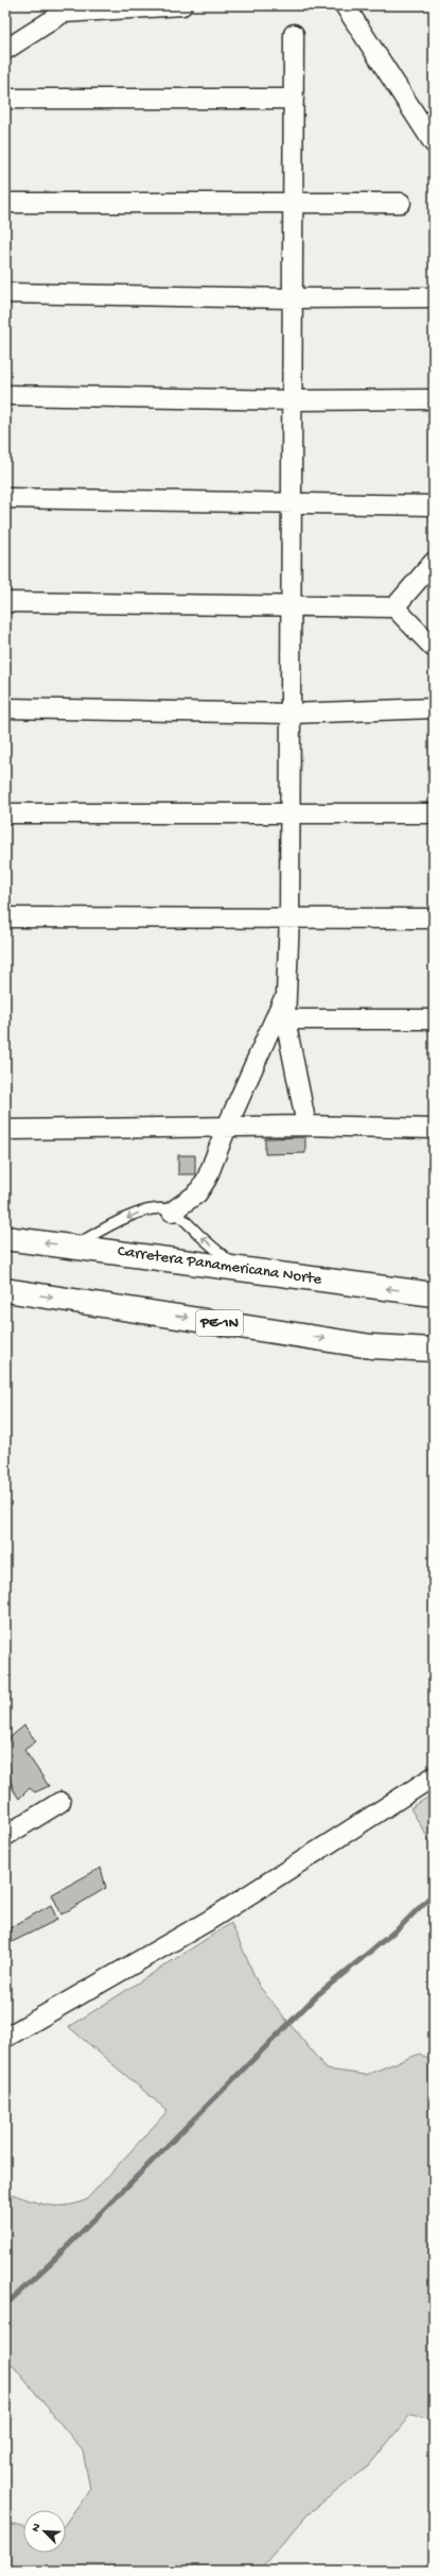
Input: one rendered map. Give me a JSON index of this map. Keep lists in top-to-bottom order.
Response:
{
  "streets": {
    "highway": ["Carretera Panamericana Norte", "PE-1N"]
  },
  "north": "top left"
}
